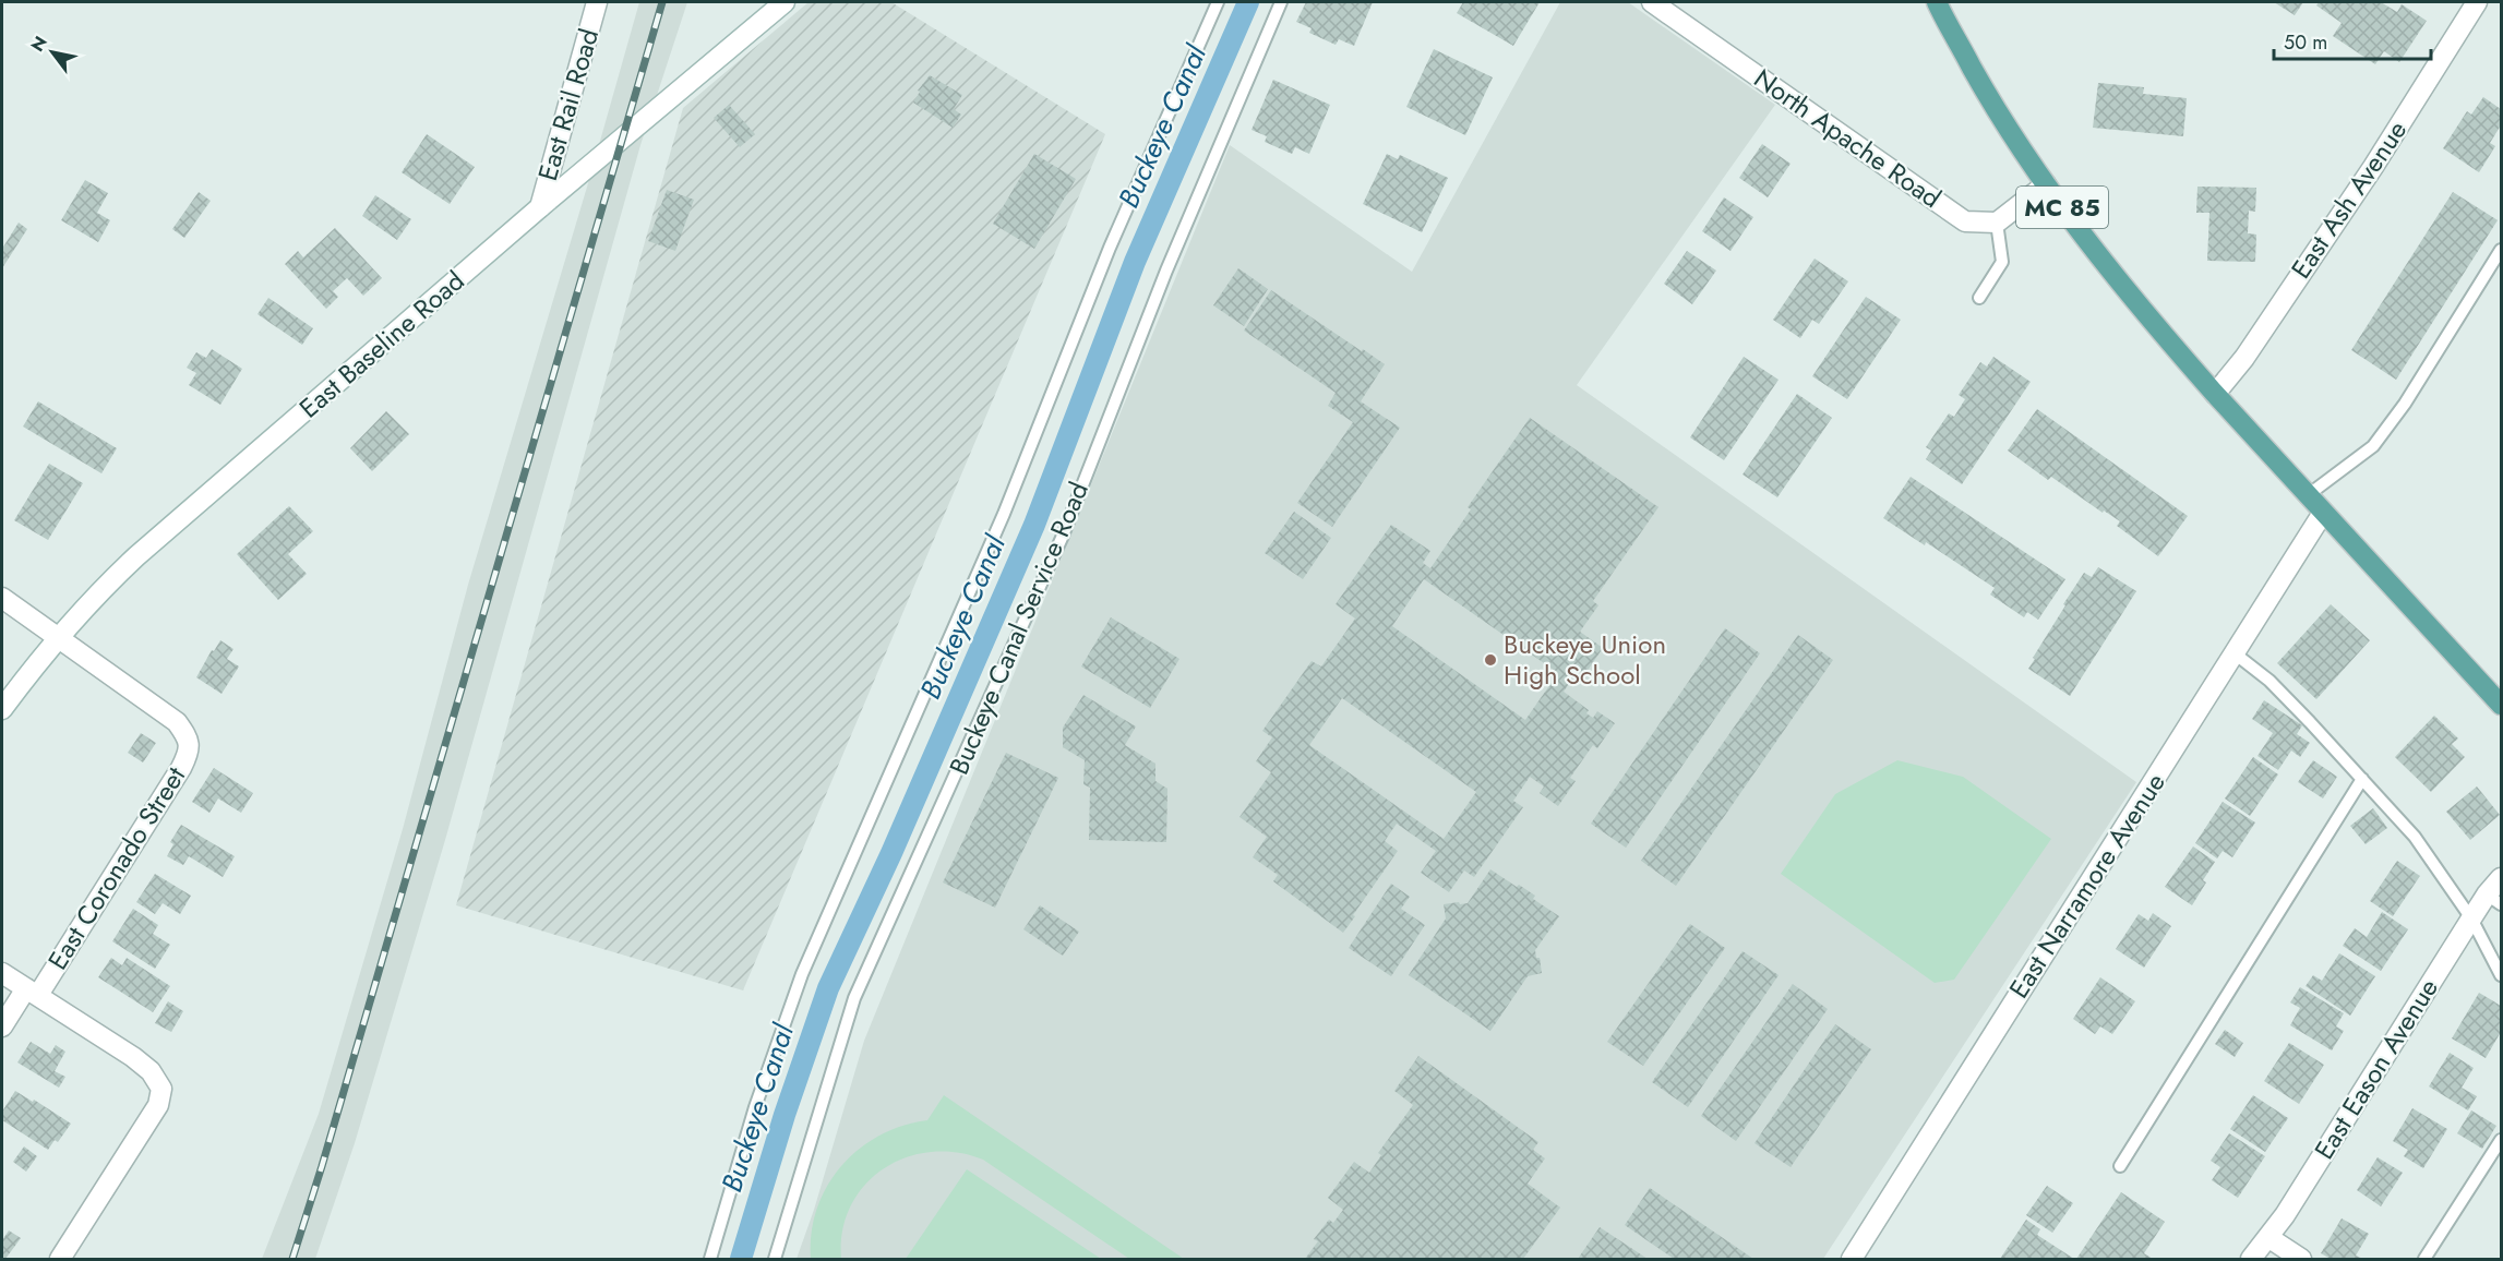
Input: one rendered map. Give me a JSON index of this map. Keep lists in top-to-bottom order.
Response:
{
  "streets": {
    "main road": ["MC 85"],
    "street": [
      "East Rail Road",
      "North Apache Road",
      "East Ash Avenue",
      "East Baseline Road",
      "East Coronado Street",
      "East Narramore Avenue",
      "East Eason Avenue"
    ],
    "lane": ["Buckeye Canal Service Road"]
  },
  "crossings": [
    ["East Rail Road", "East Baseline Road"],
    ["East Ash Avenue", "MC 85"],
    ["MC 85", "East Narramore Avenue"],
    ["East Baseline Road", "East Coronado Street"]
  ],
  "water": ["Buckeye Canal"],
  "places": ["Buckeye Union High School"],
  "scale_bar": "50 m",
  "north": "top left"
}
